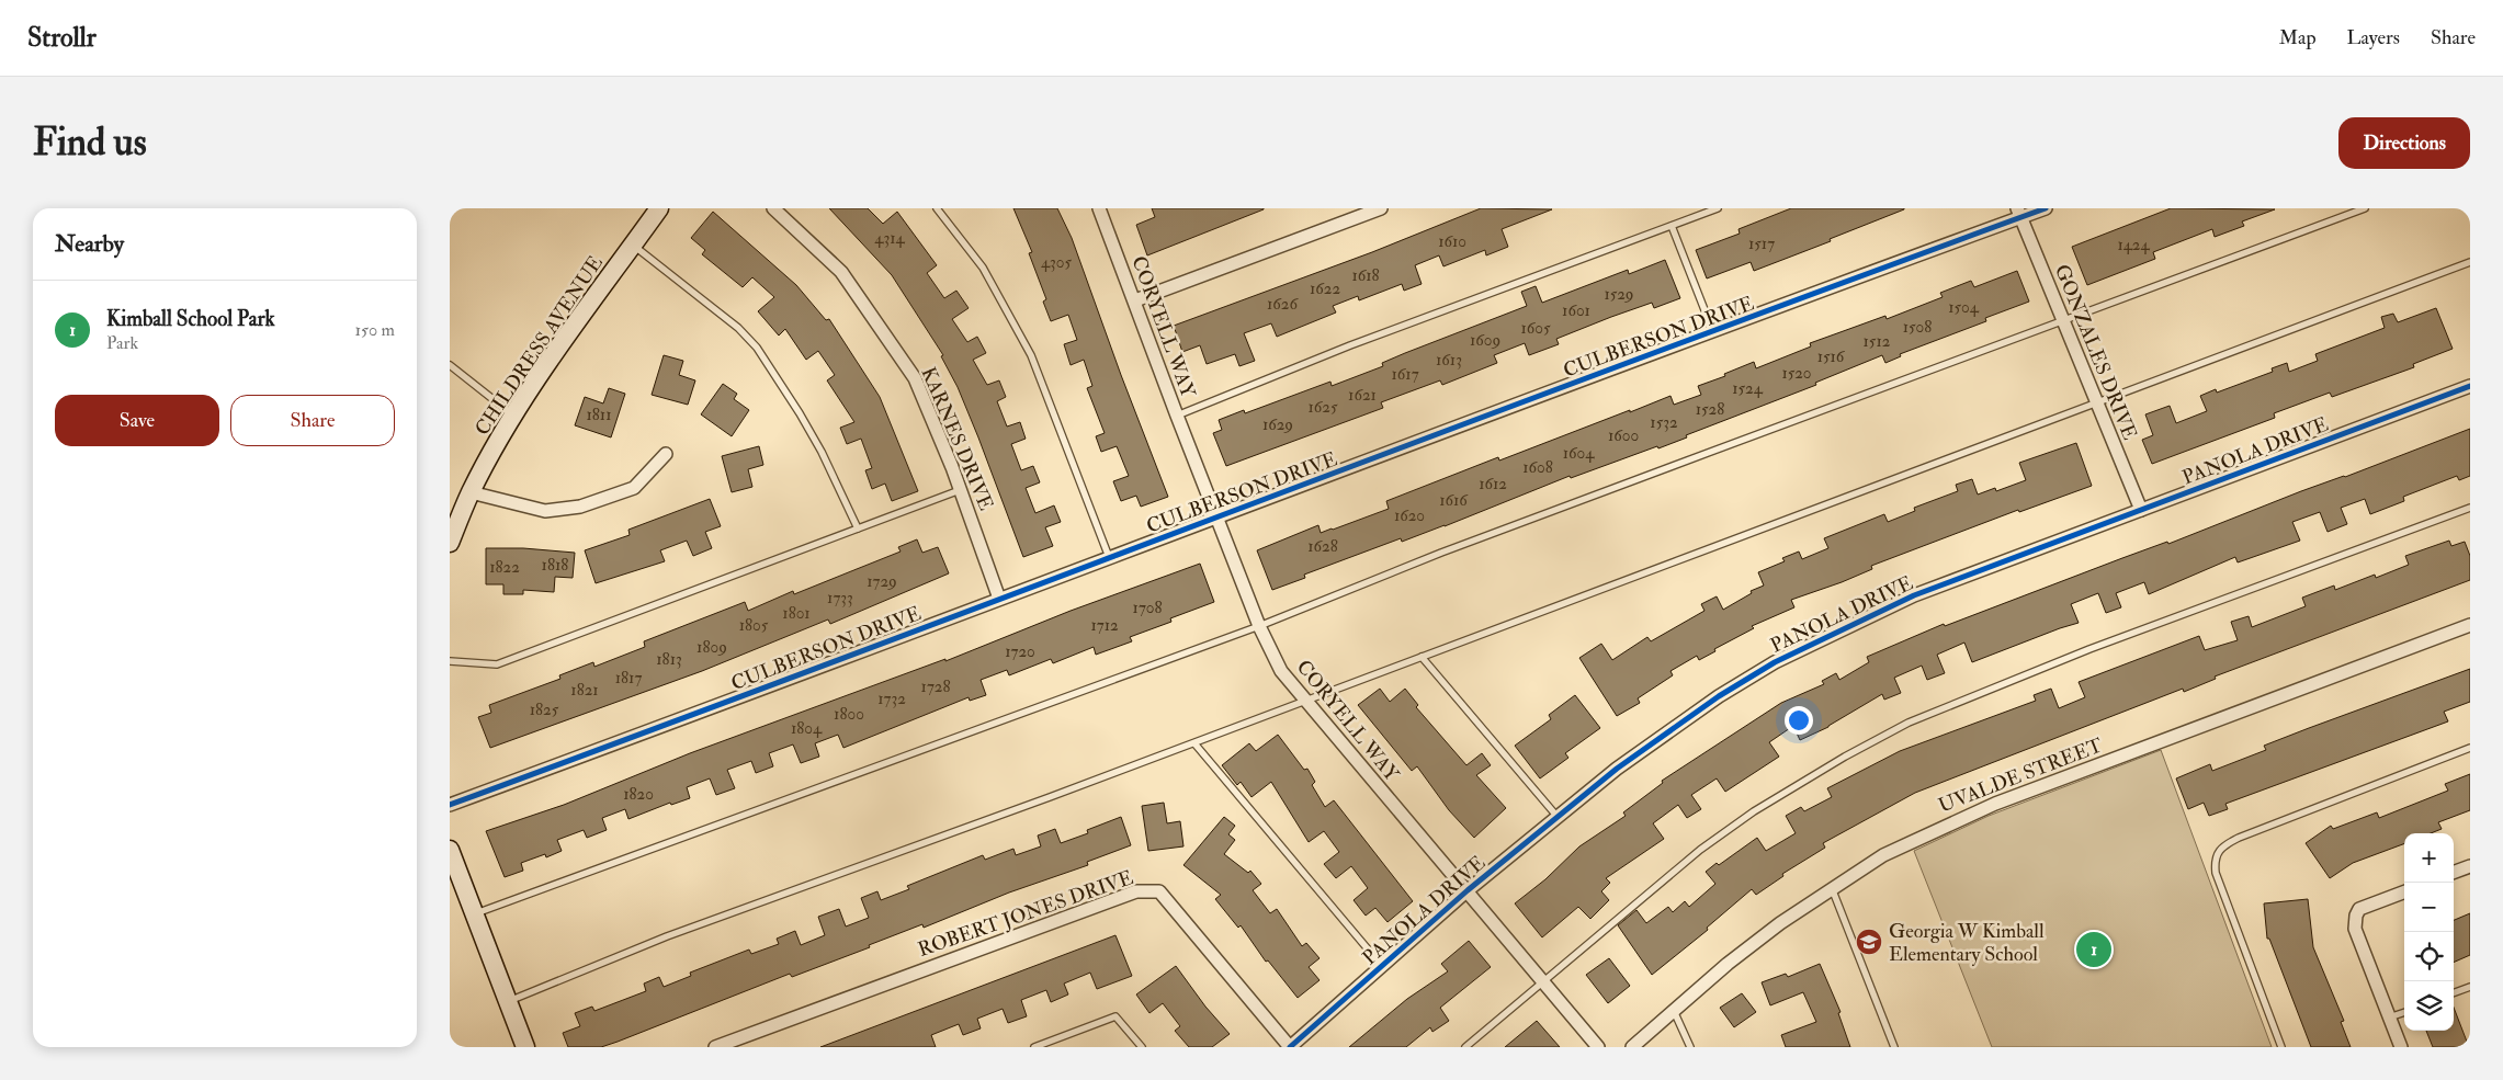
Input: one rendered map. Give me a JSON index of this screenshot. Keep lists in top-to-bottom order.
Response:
{
  "streets": {
    "street": [
      "CORYELL WAY",
      "CULBERSON DRIVE",
      "CHILDRESS AVENUE",
      "GONZALES DRIVE",
      "KARNES DRIVE",
      "PANOLA DRIVE",
      "UVALDE STREET",
      "ROBERT JONES DRIVE"
    ]
  },
  "crossings": [
    ["CORYELL WAY", "CULBERSON DRIVE"],
    ["CORYELL WAY", "PANOLA DRIVE"],
    ["CULBERSON DRIVE", "GONZALES DRIVE"],
    ["CULBERSON DRIVE", "KARNES DRIVE"],
    ["GONZALES DRIVE", "PANOLA DRIVE"],
    ["PANOLA DRIVE", "ROBERT JONES DRIVE"]
  ],
  "places": {
    "school or university": ["Georgia W Kimball Elementary School"]
  },
  "house_numbers": [
    "4314",
    "1610",
    "1517",
    "1424",
    "4305",
    "1618",
    "1622",
    "1529",
    "1626",
    "1504",
    "1601",
    "1508",
    "1605",
    "1609",
    "1512",
    "1516",
    "1613",
    "1520",
    "1617",
    "1524",
    "1621",
    "1625",
    "1528",
    "1811",
    "1532",
    "1629",
    "1600",
    "1604",
    "1608",
    "1612",
    "1616",
    "1620",
    "1628",
    "1818",
    "1822",
    "1729",
    "1733",
    "1708",
    "1801",
    "1805",
    "1712",
    "1809",
    "1720",
    "1813",
    "1817",
    "1728",
    "1821",
    "1732",
    "1825",
    "1800",
    "1804",
    "1820"
  ],
  "page": {
    "header": "Strollr",
    "nav": ["Map", "Layers", "Share"],
    "buttons": [
      "Directions",
      ["Save", "Share"]
    ],
    "title": "Find us",
    "heading": "Nearby",
    "list": [
      {
        "mark": "1",
        "name": "Kimball School Park",
        "note": "Park",
        "value": "150 m"
      }
    ],
    "map_buttons": ["+", "−"],
    "pins": "1"
  }
}
